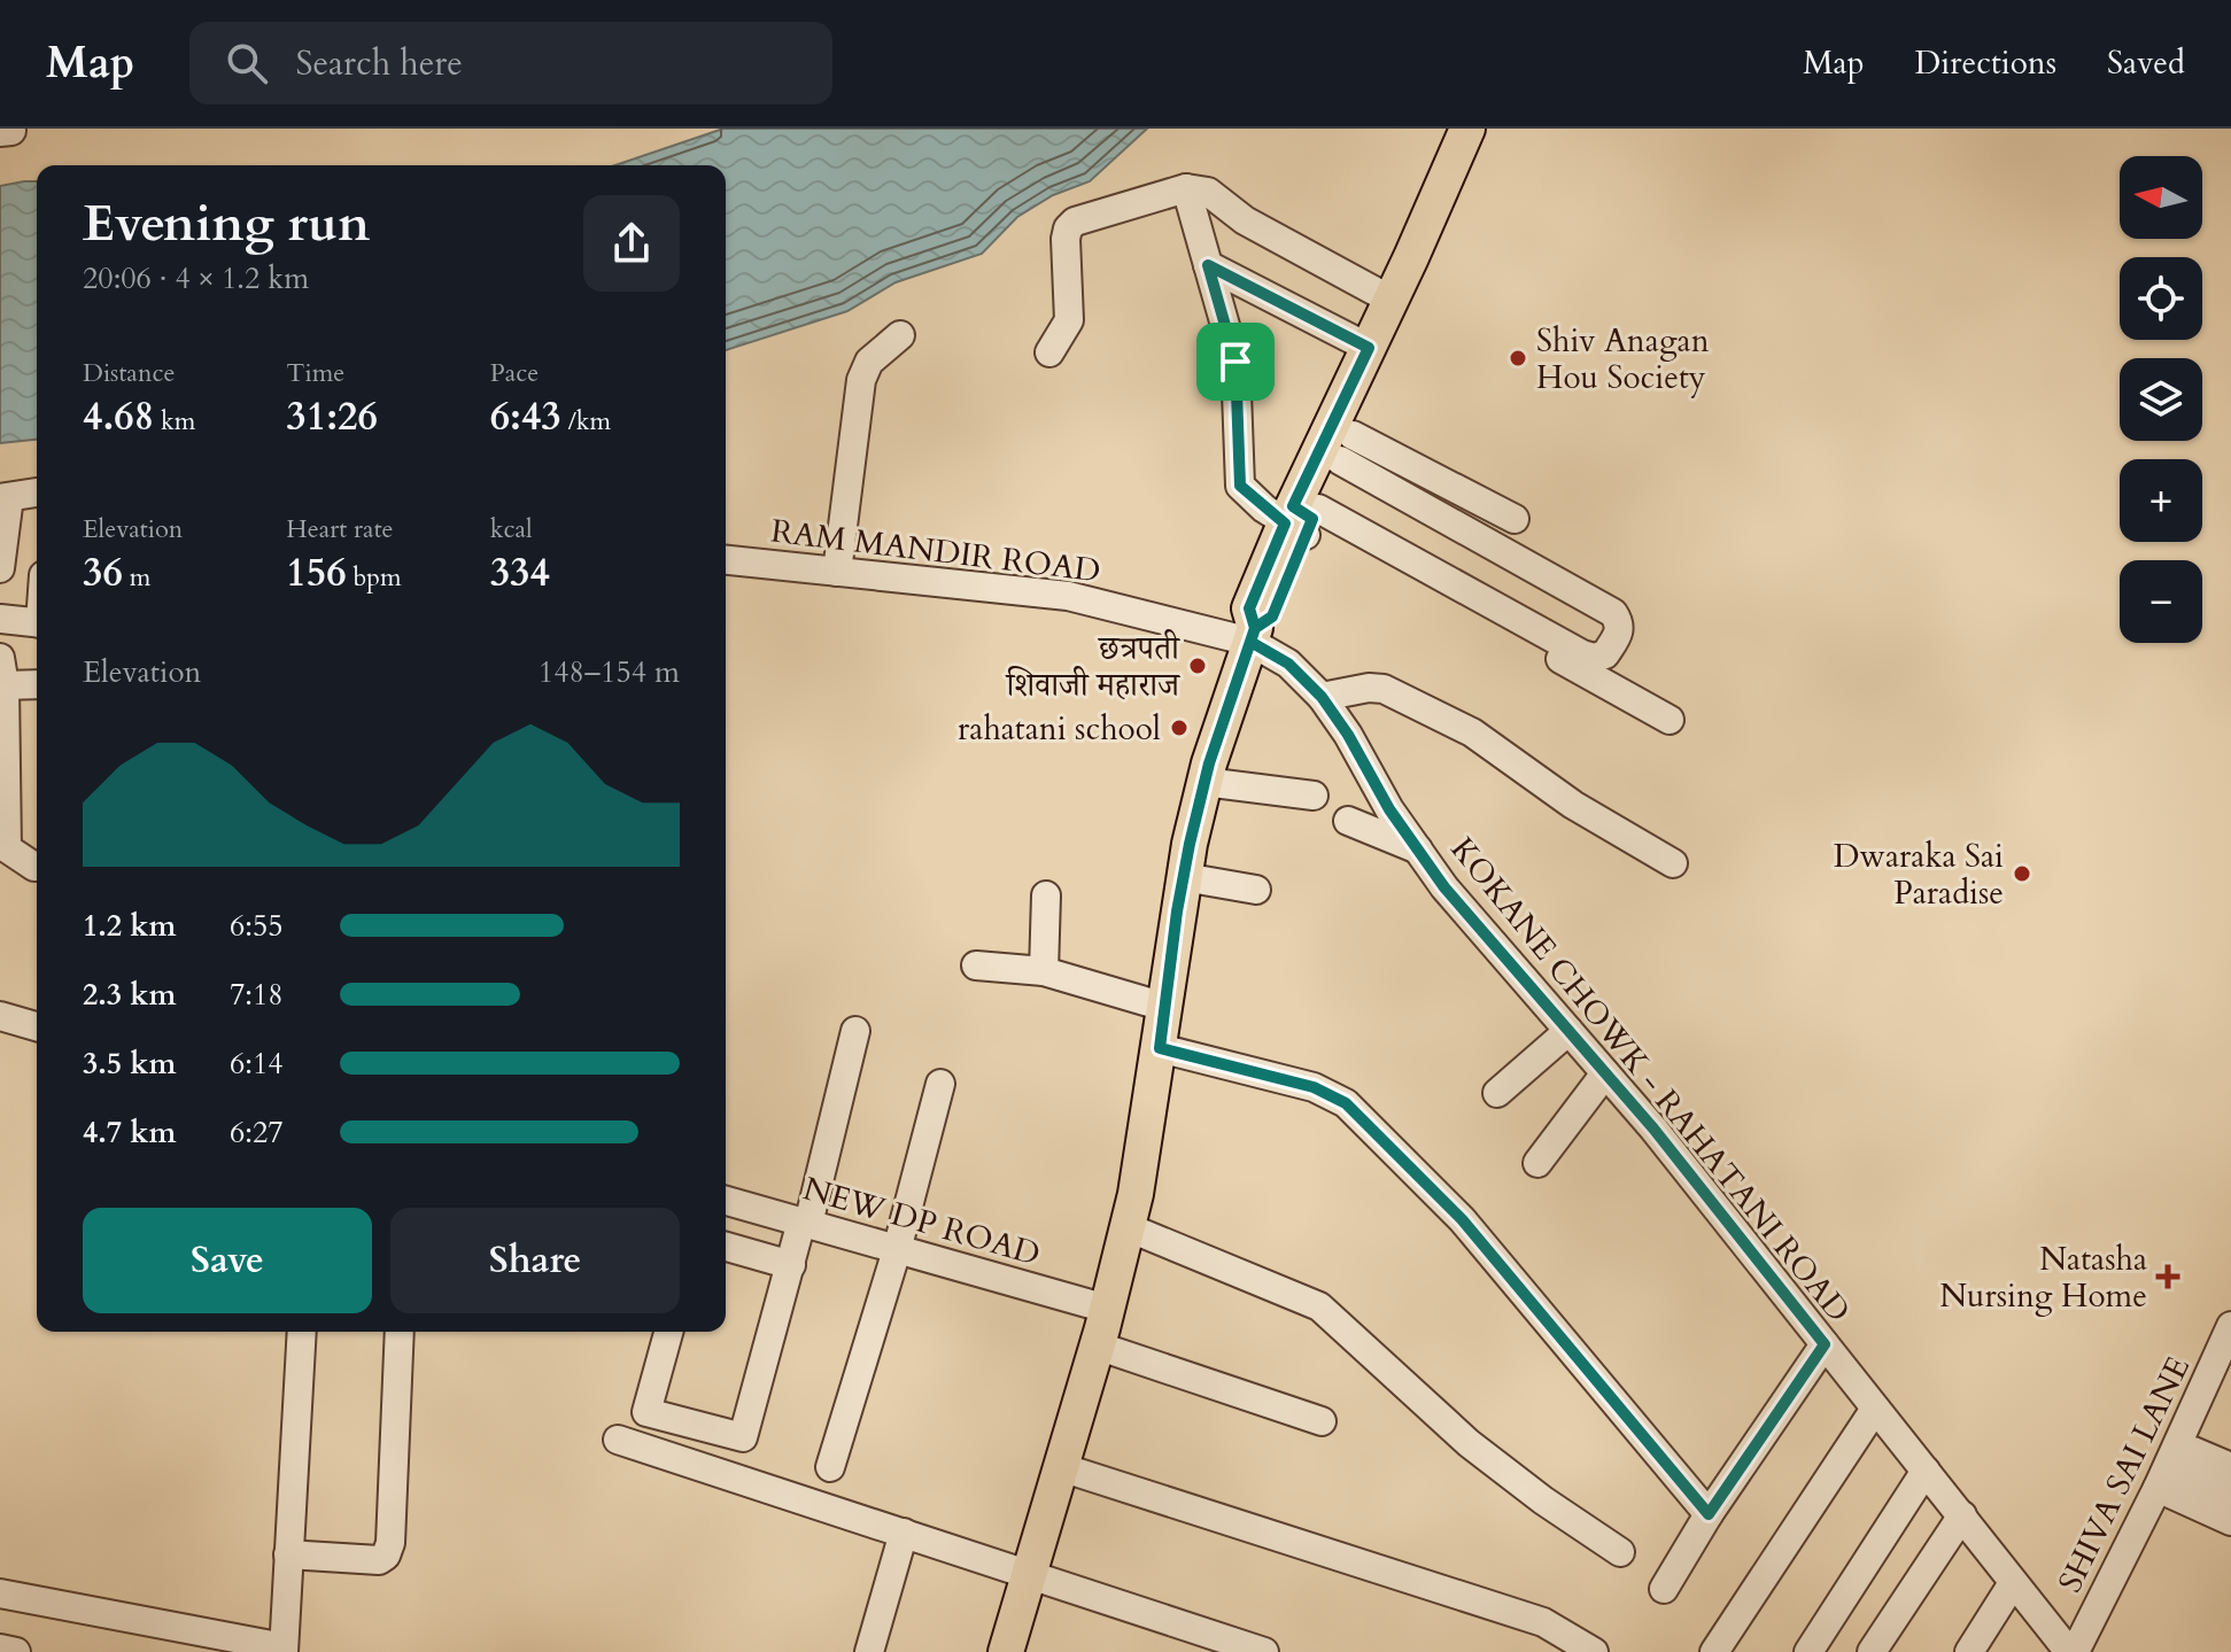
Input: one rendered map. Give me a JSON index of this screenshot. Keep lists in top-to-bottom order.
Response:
{
  "streets": {
    "street": [
      "RAM MANDIR ROAD",
      "KOKANE CHOWK - RAHATANI ROAD",
      "NEW DP ROAD",
      "SHIVA SAI LANE"
    ]
  },
  "crossings": [
    ["RAM MANDIR ROAD", "KOKANE CHOWK - RAHATANI ROAD"],
    ["KOKANE CHOWK - RAHATANI ROAD", "SHIVA SAI LANE"]
  ],
  "places": {
    "other": [
      "Shiv Anagan Hou Society",
      "छत्रपती शिवाजी महाराज",
      "rahatani school",
      "Dwaraka Sai Paradise"
    ],
    "health": ["Natasha Nursing Home"]
  },
  "north": "left",
  "page": {
    "header": "Map",
    "search": "Search here",
    "nav": ["Map", "Directions", "Saved"],
    "map_buttons": ["+", "−"],
    "heading": ["Evening run", "20:06 · 4 × 1.2 km"],
    "stats": [
      ["Distance", "4.68 km"],
      ["Time", "31:26"],
      ["Pace", "6:43 /km"],
      ["Elevation", "36 m"],
      ["Heart rate", "156 bpm"],
      ["kcal", "334"]
    ],
    "chart": ["Elevation", "148–154 m"],
    "list": [
      {
        "name": "1.2 km",
        "note": "6:55"
      },
      {
        "name": "2.3 km",
        "note": "7:18"
      },
      {
        "name": "3.5 km",
        "note": "6:14"
      },
      {
        "name": "4.7 km",
        "note": "6:27"
      }
    ],
    "buttons": ["Save", "Share"]
  }
}
